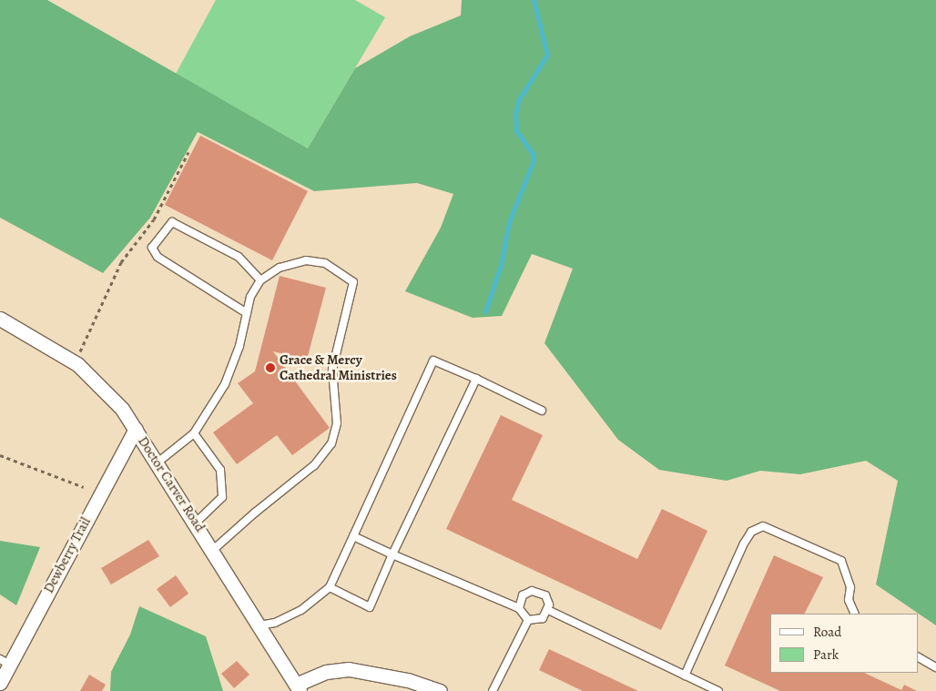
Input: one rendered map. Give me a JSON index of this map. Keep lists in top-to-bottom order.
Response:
{
  "streets": {
    "street": ["Doctor Carver Road", "Dewberry Trail"]
  },
  "crossings": [
    ["Doctor Carver Road", "Dewberry Trail"]
  ],
  "places": ["Grace & Mercy Cathedral Ministries"],
  "legend": ["Road", "Park"]
}
